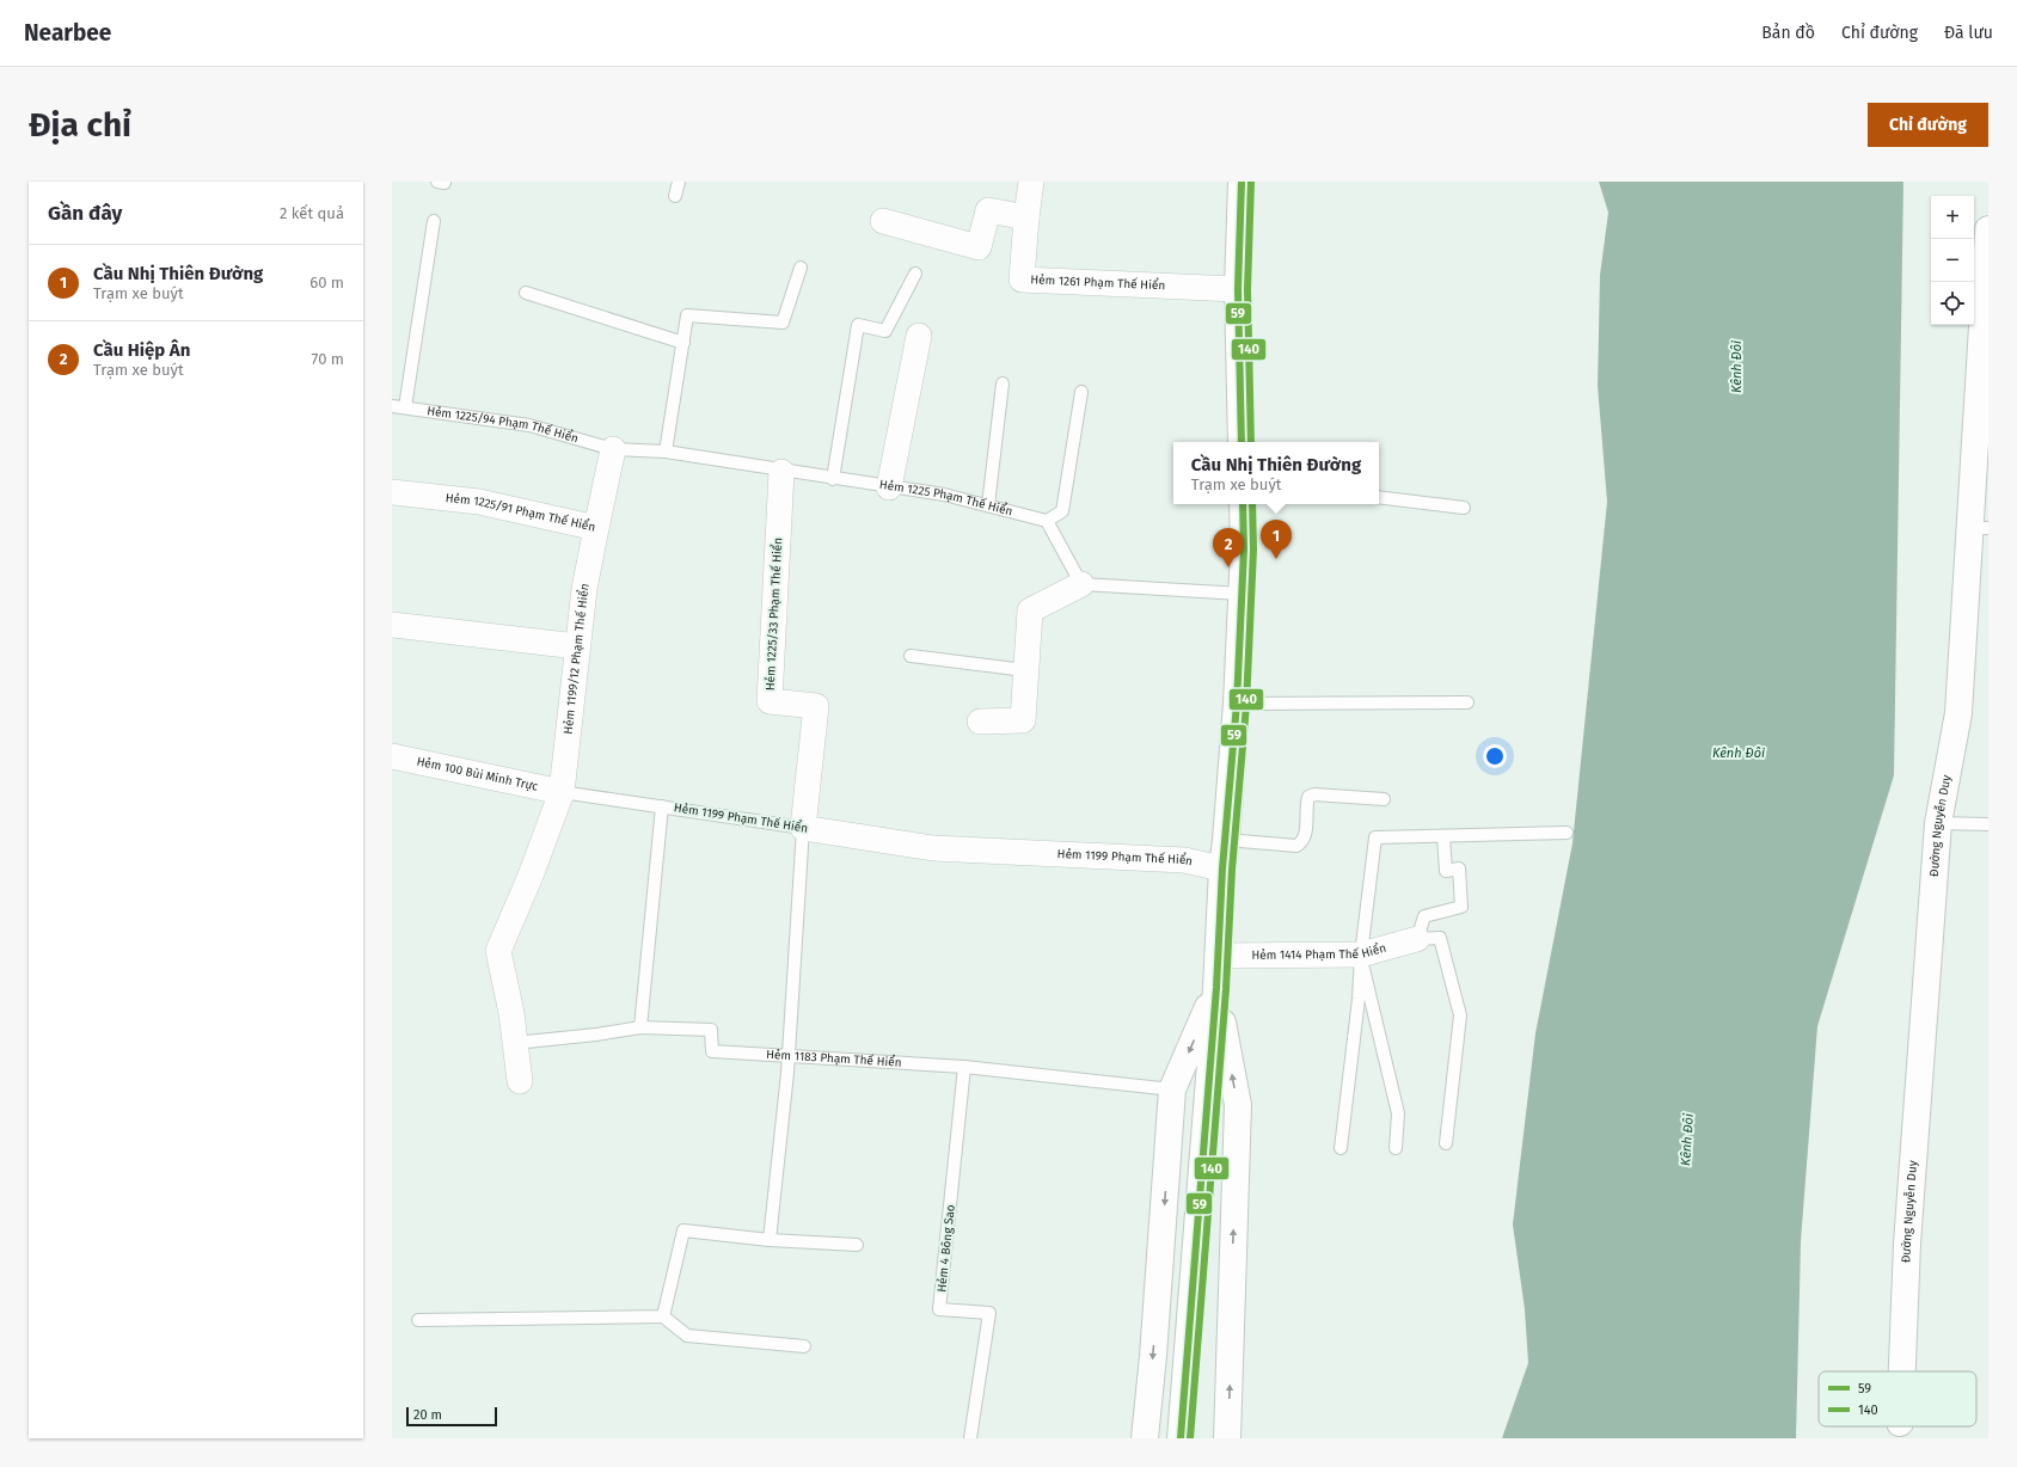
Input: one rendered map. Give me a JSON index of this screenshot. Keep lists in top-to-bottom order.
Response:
{
  "streets": {
    "main road": ["Đường Nguyễn Duy"],
    "street": [
      "Hẻm 1261 Phạm Thế Hiển",
      "Hẻm 1225/91 Phạm Thế Hiển",
      "Hẻm 1225/33 Phạm Thế Hiển",
      "Hẻm 1199/12 Phạm Thế Hiển",
      "Hẻm 100 Bùi Minh Trực",
      "Hẻm 1199 Phạm Thế Hiển",
      "Hẻm 1414 Phạm Thế Hiển"
    ],
    "lane": [
      "Hẻm 1225/94 Phạm Thế Hiển",
      "Hẻm 1225 Phạm Thế Hiển",
      "Hẻm 1183 Phạm Thế Hiển",
      "Hẻm 4 Bông Sao"
    ]
  },
  "crossings": [
    ["Hẻm 1225/94 Phạm Thế Hiển", "Hẻm 1225 Phạm Thế Hiển"],
    ["Hẻm 1225/94 Phạm Thế Hiển", "Hẻm 1225/91 Phạm Thế Hiển"],
    ["Hẻm 1225 Phạm Thế Hiển", "Hẻm 1225/91 Phạm Thế Hiển"],
    ["Hẻm 1225 Phạm Thế Hiển", "Hẻm 1225/33 Phạm Thế Hiển"],
    ["Hẻm 1225/91 Phạm Thế Hiển", "Hẻm 1199/12 Phạm Thế Hiển"],
    ["Hẻm 1225/33 Phạm Thế Hiển", "Hẻm 1199 Phạm Thế Hiển"],
    ["Hẻm 1199/12 Phạm Thế Hiển", "Hẻm 100 Bùi Minh Trực"],
    ["Hẻm 1199/12 Phạm Thế Hiển", "Hẻm 1199 Phạm Thế Hiển"],
    ["Hẻm 100 Bùi Minh Trực", "Hẻm 1199 Phạm Thế Hiển"],
    ["Hẻm 1183 Phạm Thế Hiển", "Hẻm 4 Bông Sao"]
  ],
  "water": ["Kênh Đôi"],
  "lines": ["transit line 59", "transit line 140"],
  "legend": ["59", "140"],
  "scale_bar": "20 m",
  "page": {
    "header": "Nearbee",
    "nav": ["Bản đồ", "Chỉ đường", "Đã lưu"],
    "buttons": "Chỉ đường",
    "title": "Địa chỉ",
    "heading": ["Gần đây", "2 kết quả"],
    "map_buttons": ["+", "−"],
    "list": [
      {
        "mark": "1",
        "name": "Cầu Nhị Thiên Đường",
        "note": "Trạm xe buýt",
        "value": "60 m"
      },
      {
        "mark": "2",
        "name": "Cầu Hiệp Ân",
        "note": "Trạm xe buýt",
        "value": "70 m"
      }
    ],
    "popup": ["Cầu Nhị Thiên Đường", "Trạm xe buýt"],
    "pins": ["1", "2"],
    "scale": "20 m"
  }
}
